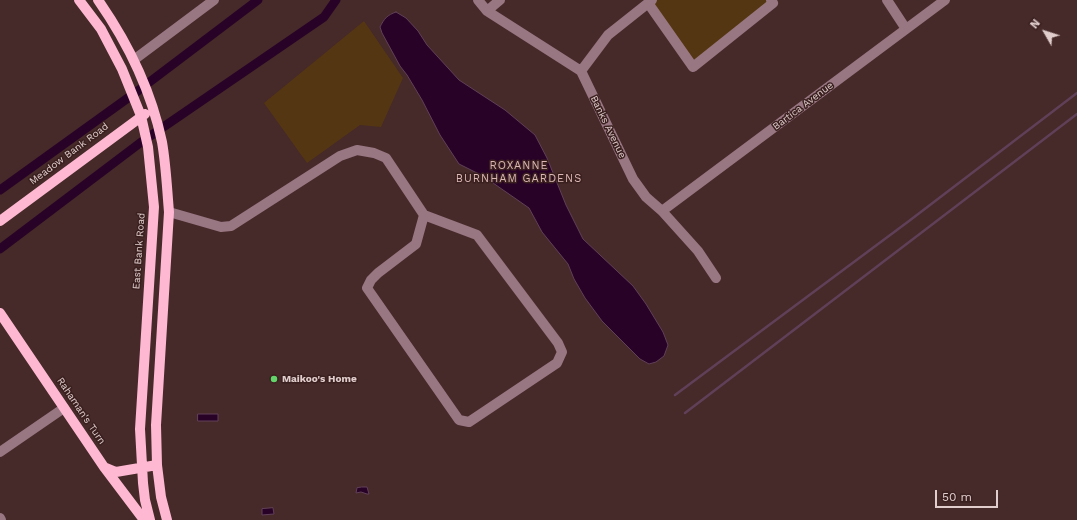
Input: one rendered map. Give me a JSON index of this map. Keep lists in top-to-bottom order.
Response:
{
  "streets": {
    "main road": ["Meadow Bank Road", "East Bank Road", "Rahaman's Turn"],
    "street": ["Bartica Avenue", "Banks Avenue"]
  },
  "crossings": [
    ["Bartica Avenue", "Banks Avenue"],
    ["Meadow Bank Road", "East Bank Road"]
  ],
  "districts": ["ROXANNE BURNHAM GARDENS"],
  "places": ["Maikoo's Home"],
  "scale_bar": "50 m",
  "north": "top left"
}
